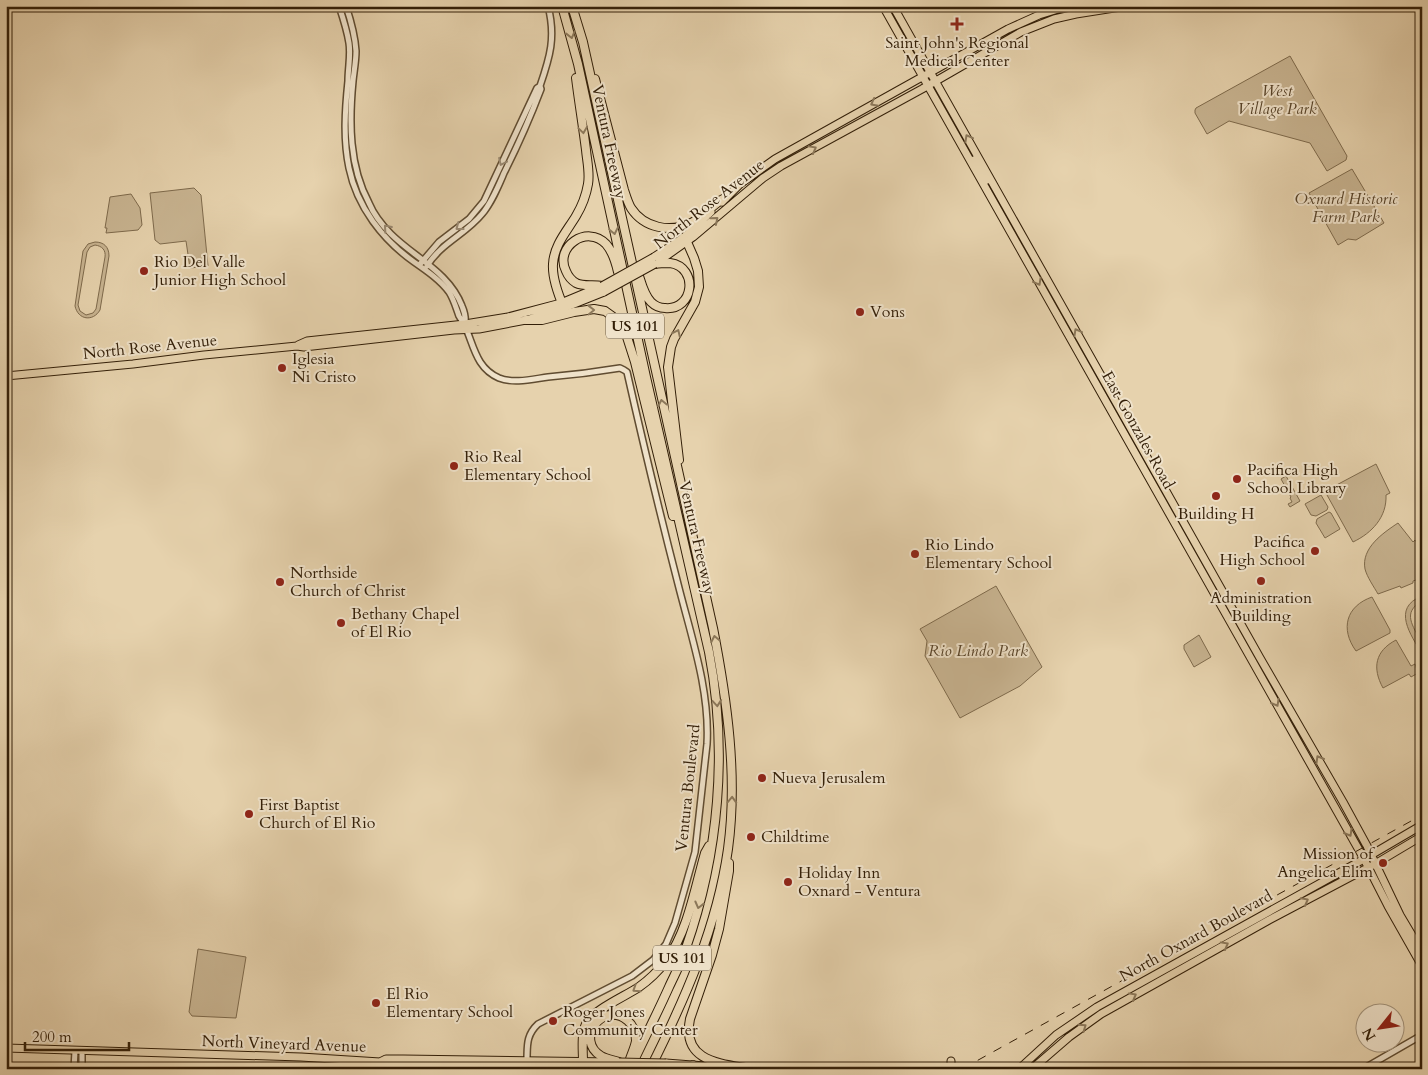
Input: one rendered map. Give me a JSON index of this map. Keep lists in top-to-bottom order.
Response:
{
  "streets": {
    "highway": ["Ventura Freeway", "US 101"],
    "main road": [
      "North Rose Avenue",
      "East Gonzales Road",
      "North Oxnard Boulevard",
      "North Vineyard Avenue"
    ],
    "street": ["Ventura Boulevard"]
  },
  "crossings": [
    ["North Rose Avenue", "East Gonzales Road"],
    ["North Rose Avenue", "Ventura Boulevard"],
    ["East Gonzales Road", "North Oxnard Boulevard"]
  ],
  "parks": ["West Village Park", "Oxnard Historic Farm Park", "Rio Lindo Park"],
  "places": {
    "health": ["Saint John's Regional Medical Center"],
    "other": [
      "Rio Del Valle Junior High School",
      "Vons",
      "Iglesia Ni Cristo",
      "Rio Real Elementary School",
      "Pacifica High School Library",
      "Building H",
      "Pacifica High School",
      "Rio Lindo Elementary School",
      "Administration Building",
      "Northside Church of Christ",
      "Bethany Chapel of El Rio",
      "Nueva Jerusalem",
      "First Baptist Church of El Rio",
      "Childtime",
      "Mission of Angelica Elim",
      "Holiday Inn Oxnard - Ventura",
      "El Rio Elementary School",
      "Roger Jones Community Center"
    ]
  },
  "scale_bar": "200 m",
  "north": "bottom left"
}
